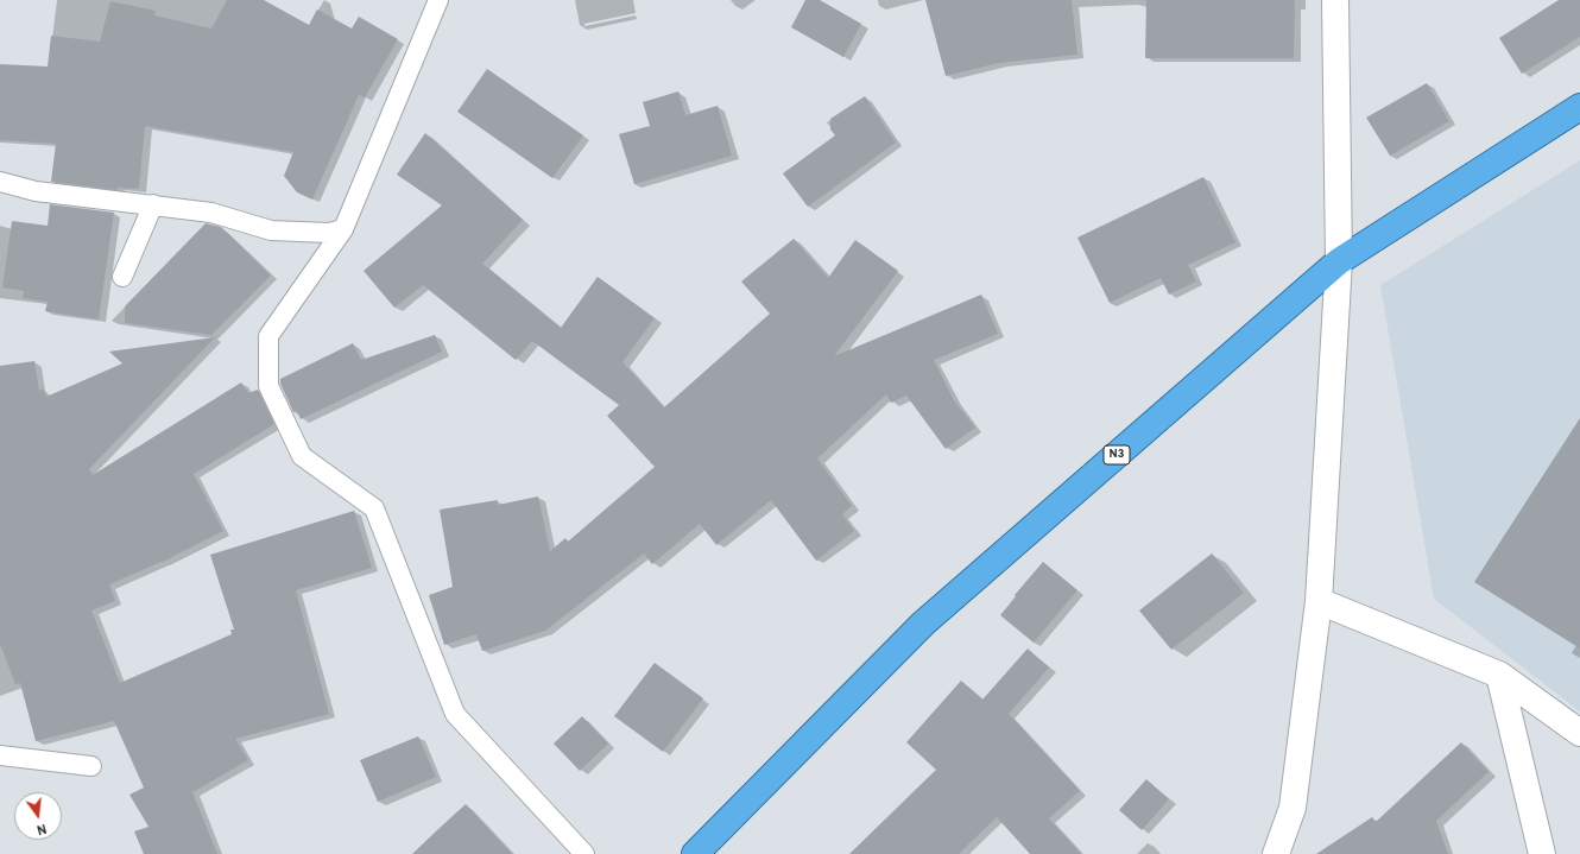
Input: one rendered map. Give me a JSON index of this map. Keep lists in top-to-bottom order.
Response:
{
  "streets": {
    "highway": ["N3"]
  },
  "north": "bottom"
}
